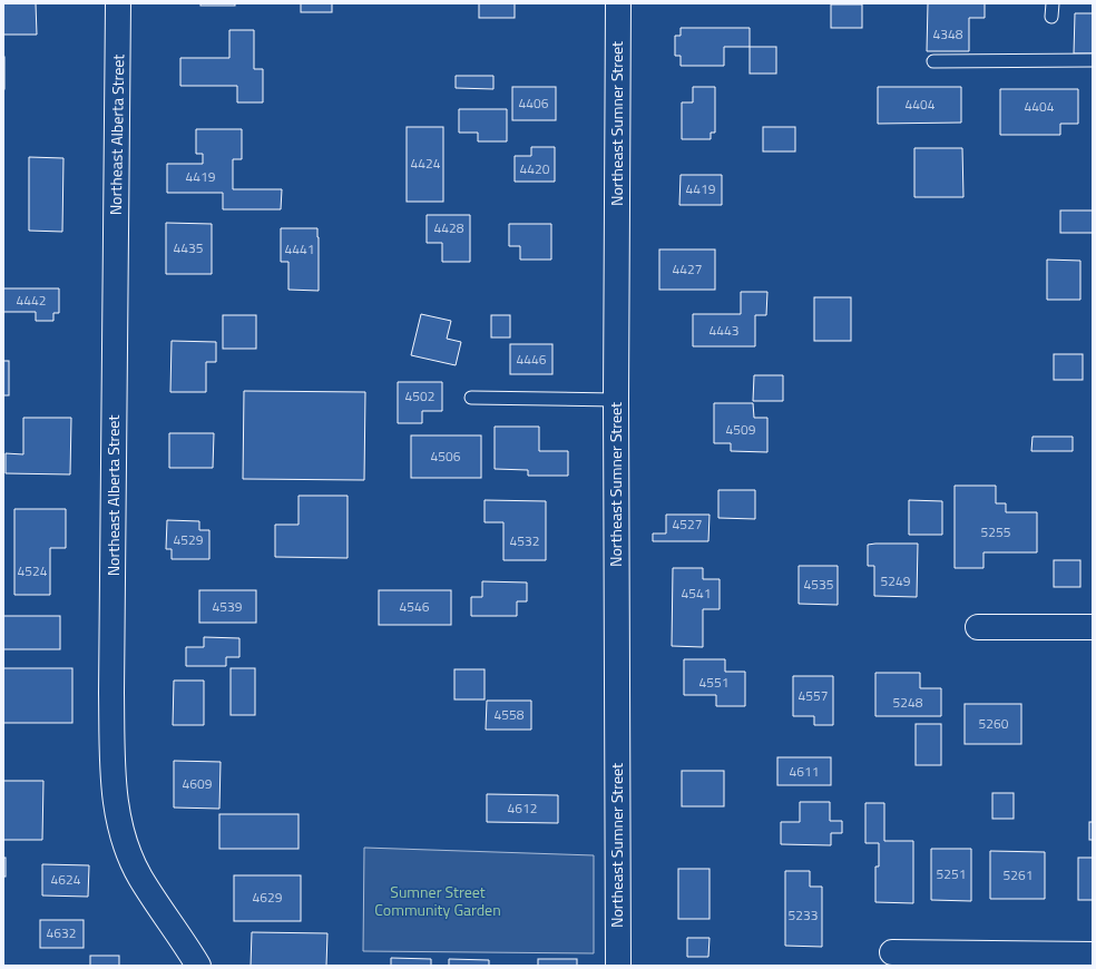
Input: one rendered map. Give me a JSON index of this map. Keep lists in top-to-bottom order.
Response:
{
  "streets": {
    "street": ["Northeast Sumner Street", "Northeast Alberta Street"]
  },
  "parks": ["Sumner Street Community Garden"],
  "house_numbers": [
    "4348",
    "4406",
    "4404",
    "4404",
    "4424",
    "4420",
    "4419",
    "4419",
    "4428",
    "4435",
    "4441",
    "4427",
    "4442",
    "4443",
    "4446",
    "4502",
    "4509",
    "4506",
    "4527",
    "5255",
    "4529",
    "4532",
    "4524",
    "5249",
    "4535",
    "4541",
    "4539",
    "4546",
    "4551",
    "4557",
    "5248",
    "4558",
    "5260",
    "4611",
    "4609",
    "4612",
    "5251",
    "5261",
    "4624",
    "4629",
    "5233",
    "4632"
  ]
}
